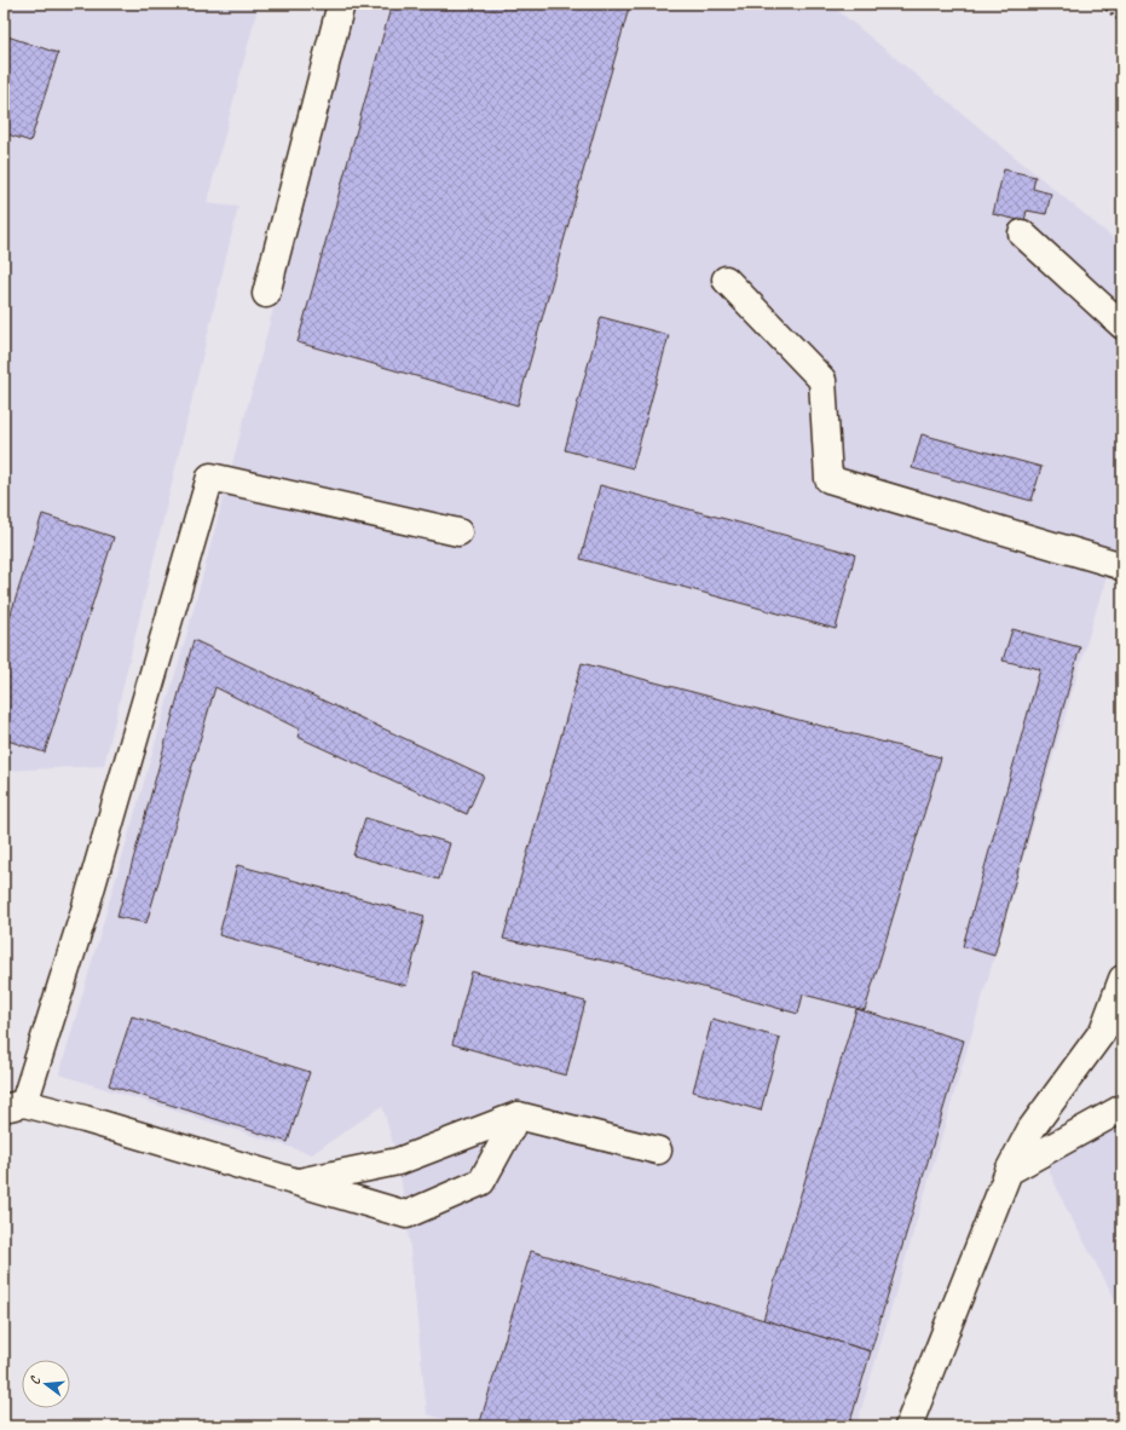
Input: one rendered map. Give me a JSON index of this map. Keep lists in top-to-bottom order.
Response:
{
  "north": "left"
}
